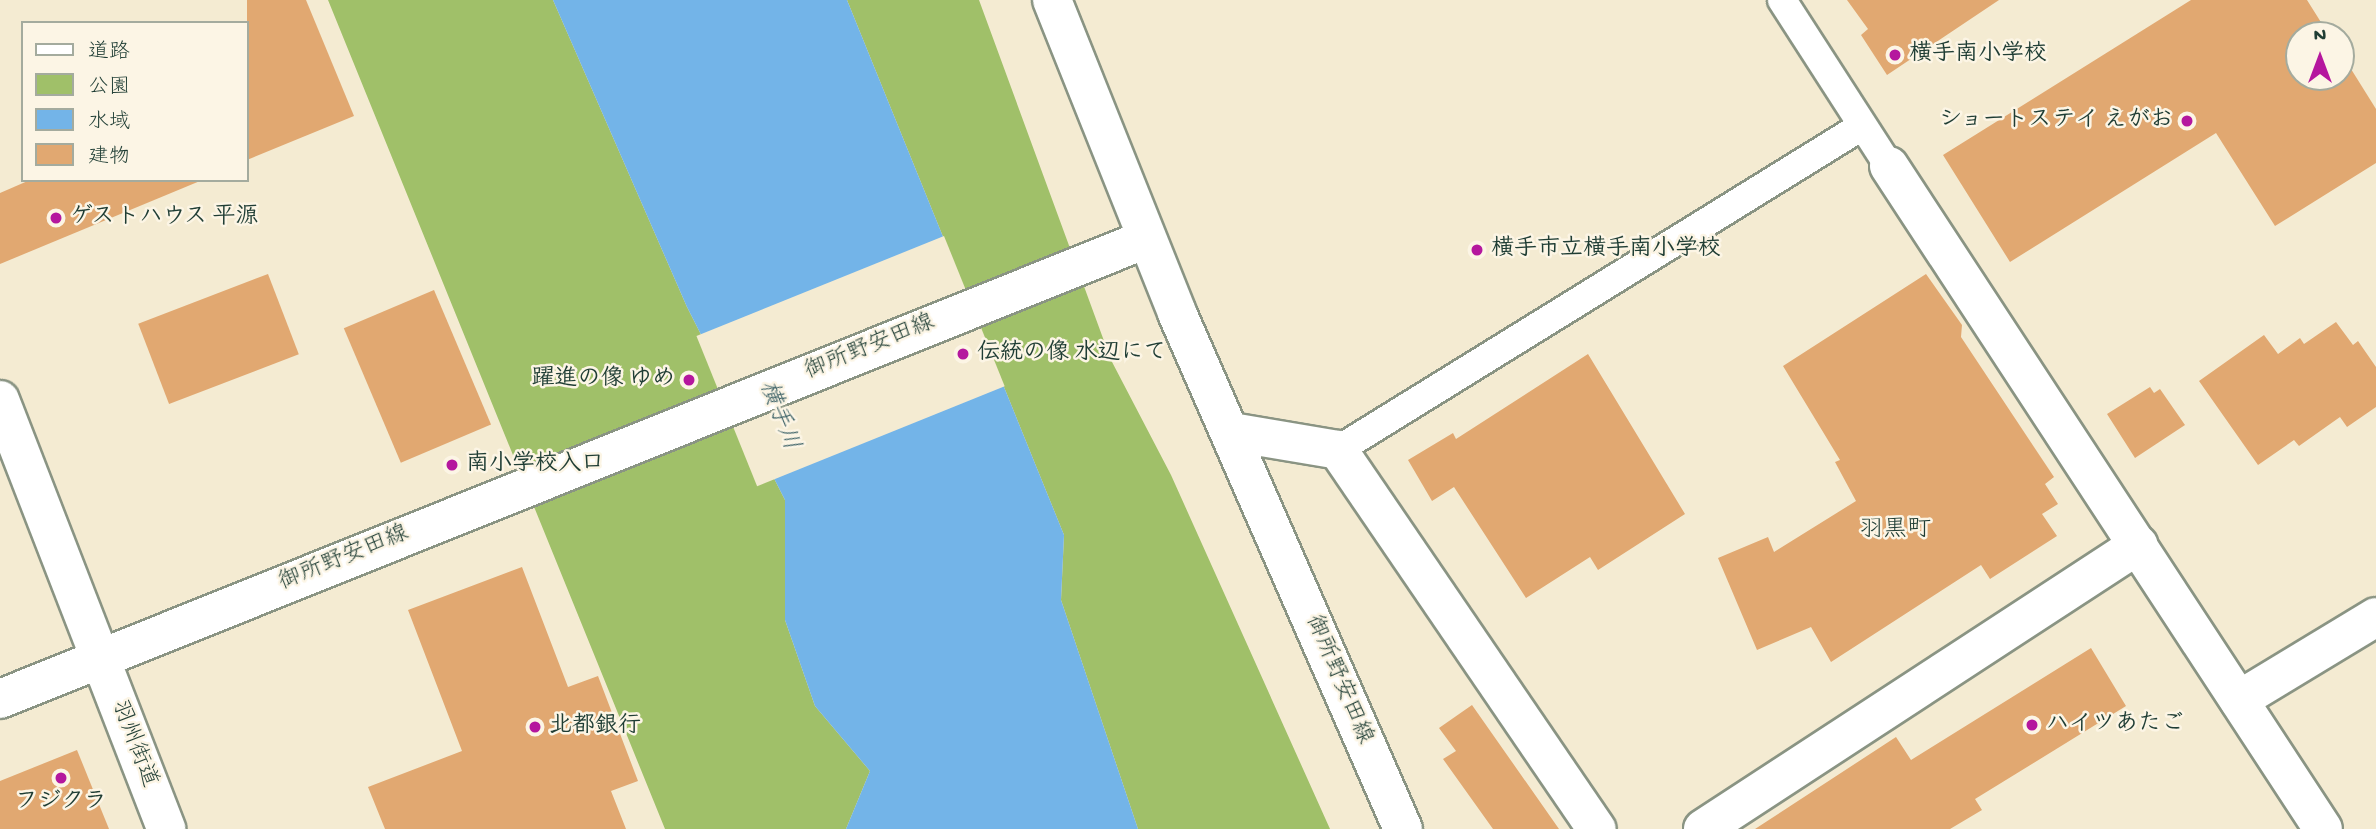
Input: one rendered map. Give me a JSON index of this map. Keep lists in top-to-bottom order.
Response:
{
  "streets": {
    "street": ["御所野安田線", "羽州街道"]
  },
  "crossings": [
    ["御所野安田線", "羽州街道"]
  ],
  "districts": ["羽黒町"],
  "water": ["横手川"],
  "places": [
    "横手南小学校",
    "ショートステイ えがお",
    "ゲストハウス 平源",
    "横手市立横手南小学校",
    "伝統の像 水辺にて",
    "躍進の像 ゆめ",
    "南小学校入口",
    "ハイツあたご",
    "北都銀行",
    "フジクラ"
  ],
  "legend": [
    "道路",
    "公園",
    "水域",
    "建物"
  ],
  "north": "top"
}
